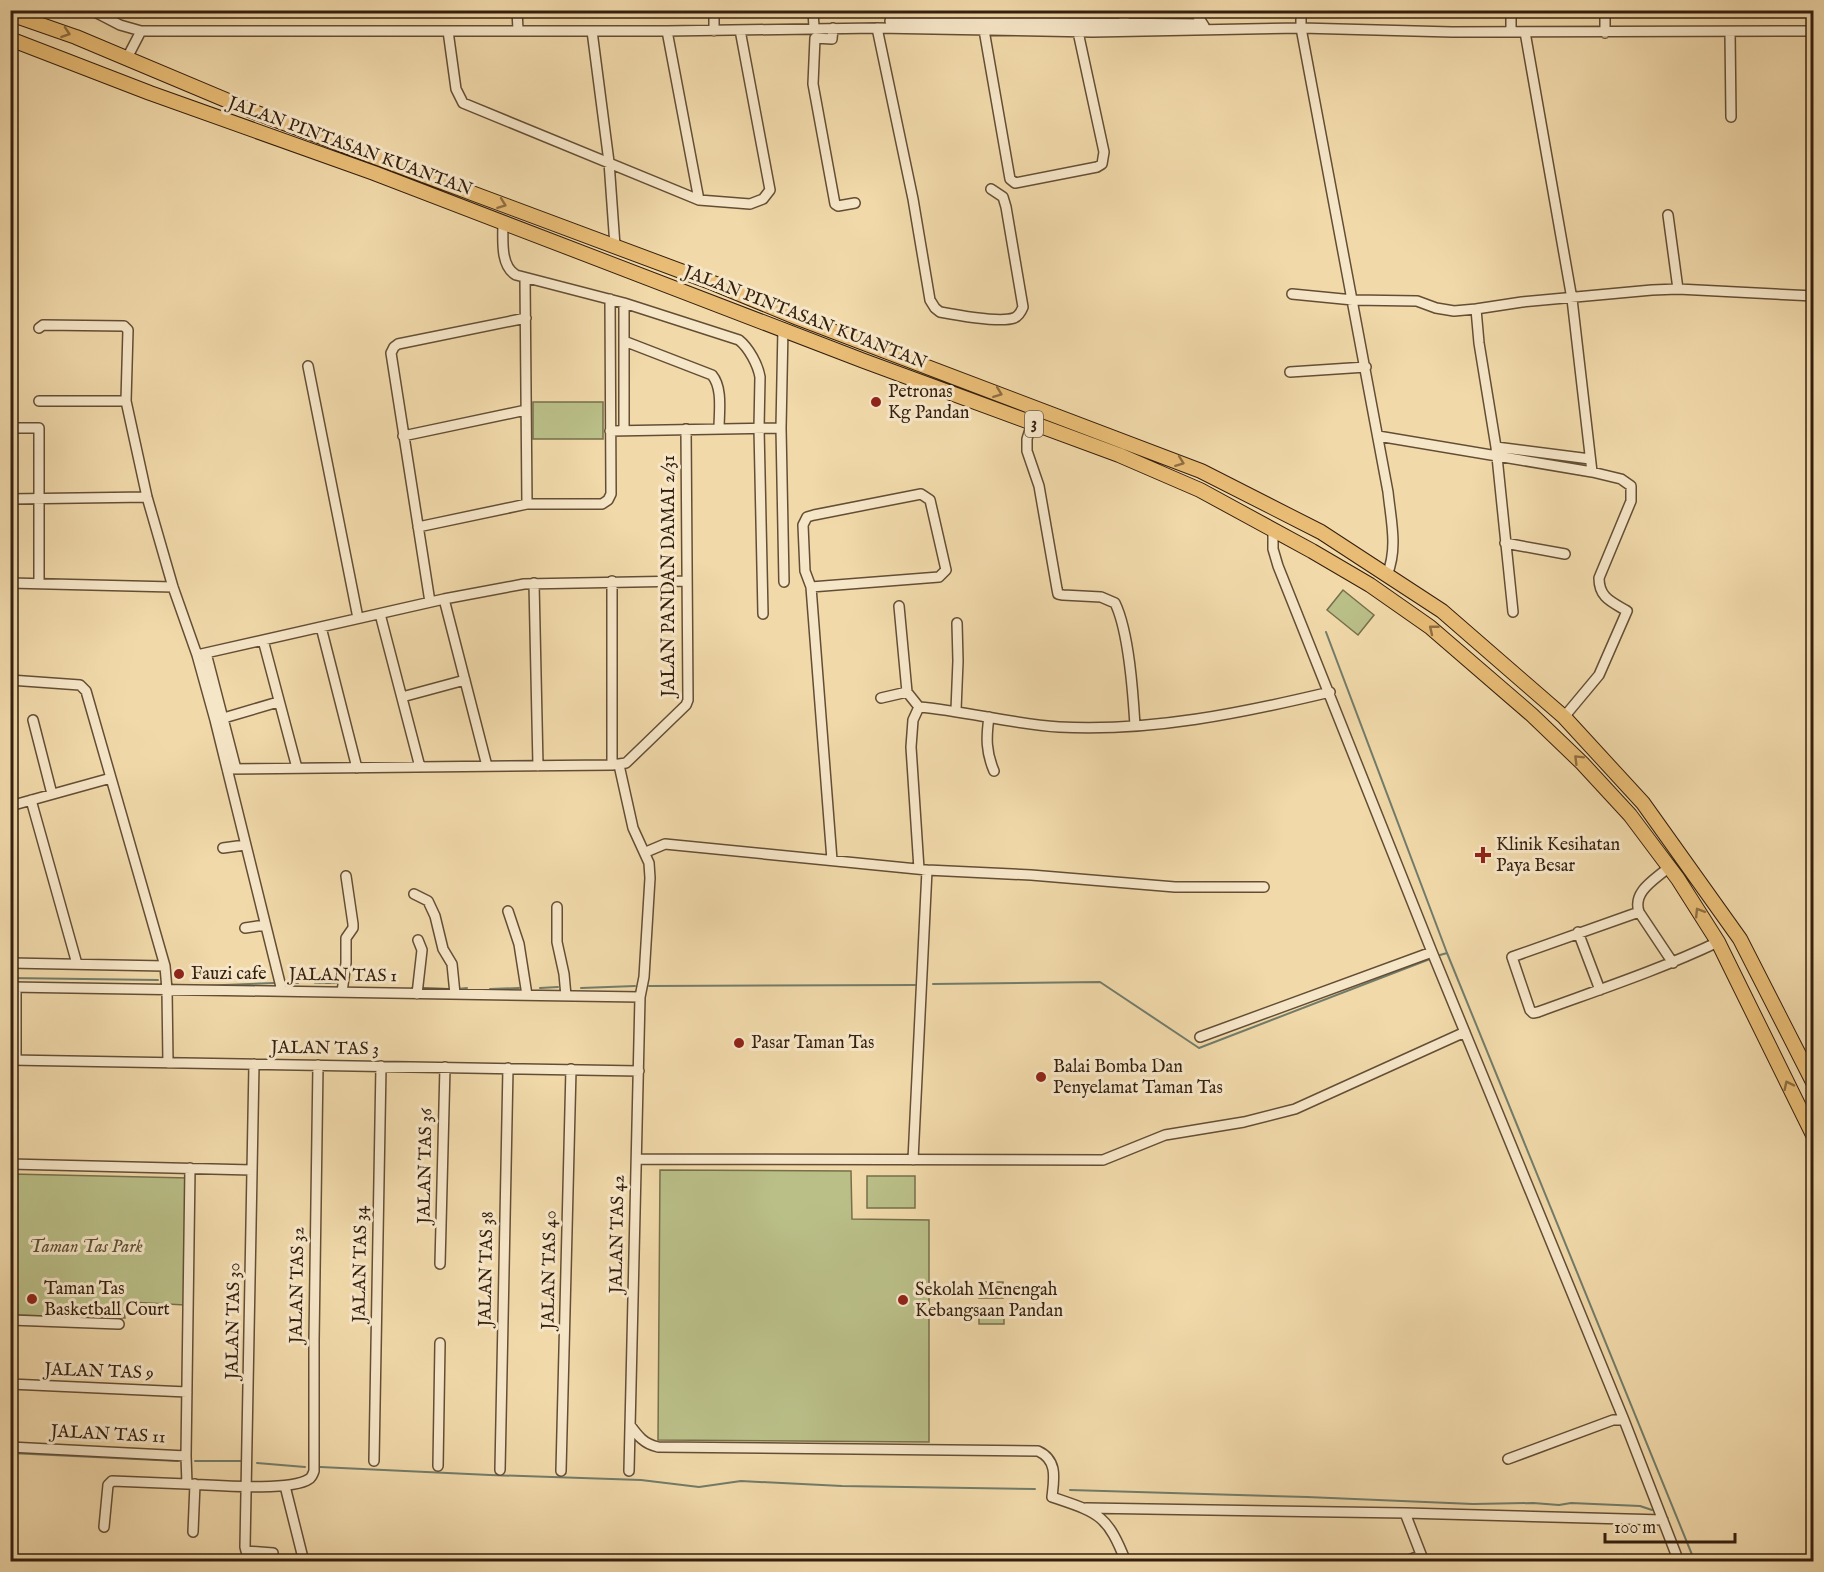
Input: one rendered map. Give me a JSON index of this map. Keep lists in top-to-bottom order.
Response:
{
  "streets": {
    "highway": ["JALAN PINTASAN KUANTAN", "3"],
    "street": [
      "JALAN PANDAN DAMAI 2/31",
      "JALAN TAS 1",
      "JALAN TAS 3",
      "JALAN TAS 36",
      "JALAN TAS 42",
      "JALAN TAS 34",
      "JALAN TAS 38",
      "JALAN TAS 40",
      "JALAN TAS 32",
      "JALAN TAS 30",
      "JALAN TAS 9",
      "JALAN TAS 11"
    ]
  },
  "crossings": [
    ["JALAN PANDAN DAMAI 2/31", "JALAN TAS 42"],
    ["JALAN TAS 1", "JALAN TAS 42"],
    ["JALAN TAS 3", "JALAN TAS 36"],
    ["JALAN TAS 3", "JALAN TAS 42"],
    ["JALAN TAS 3", "JALAN TAS 34"],
    ["JALAN TAS 3", "JALAN TAS 38"],
    ["JALAN TAS 3", "JALAN TAS 40"],
    ["JALAN TAS 3", "JALAN TAS 32"],
    ["JALAN TAS 3", "JALAN TAS 30"]
  ],
  "parks": ["Taman Tas Park"],
  "places": {
    "other": [
      "Petronas Kg Pandan",
      "Fauzi cafe",
      "Pasar Taman Tas",
      "Balai Bomba Dan Penyelamat Taman Tas",
      "Taman Tas Basketball Court",
      "Sekolah Menengah Kebangsaan Pandan"
    ],
    "health": ["Klinik Kesihatan Paya Besar"]
  },
  "scale_bar": "100 m"
}
